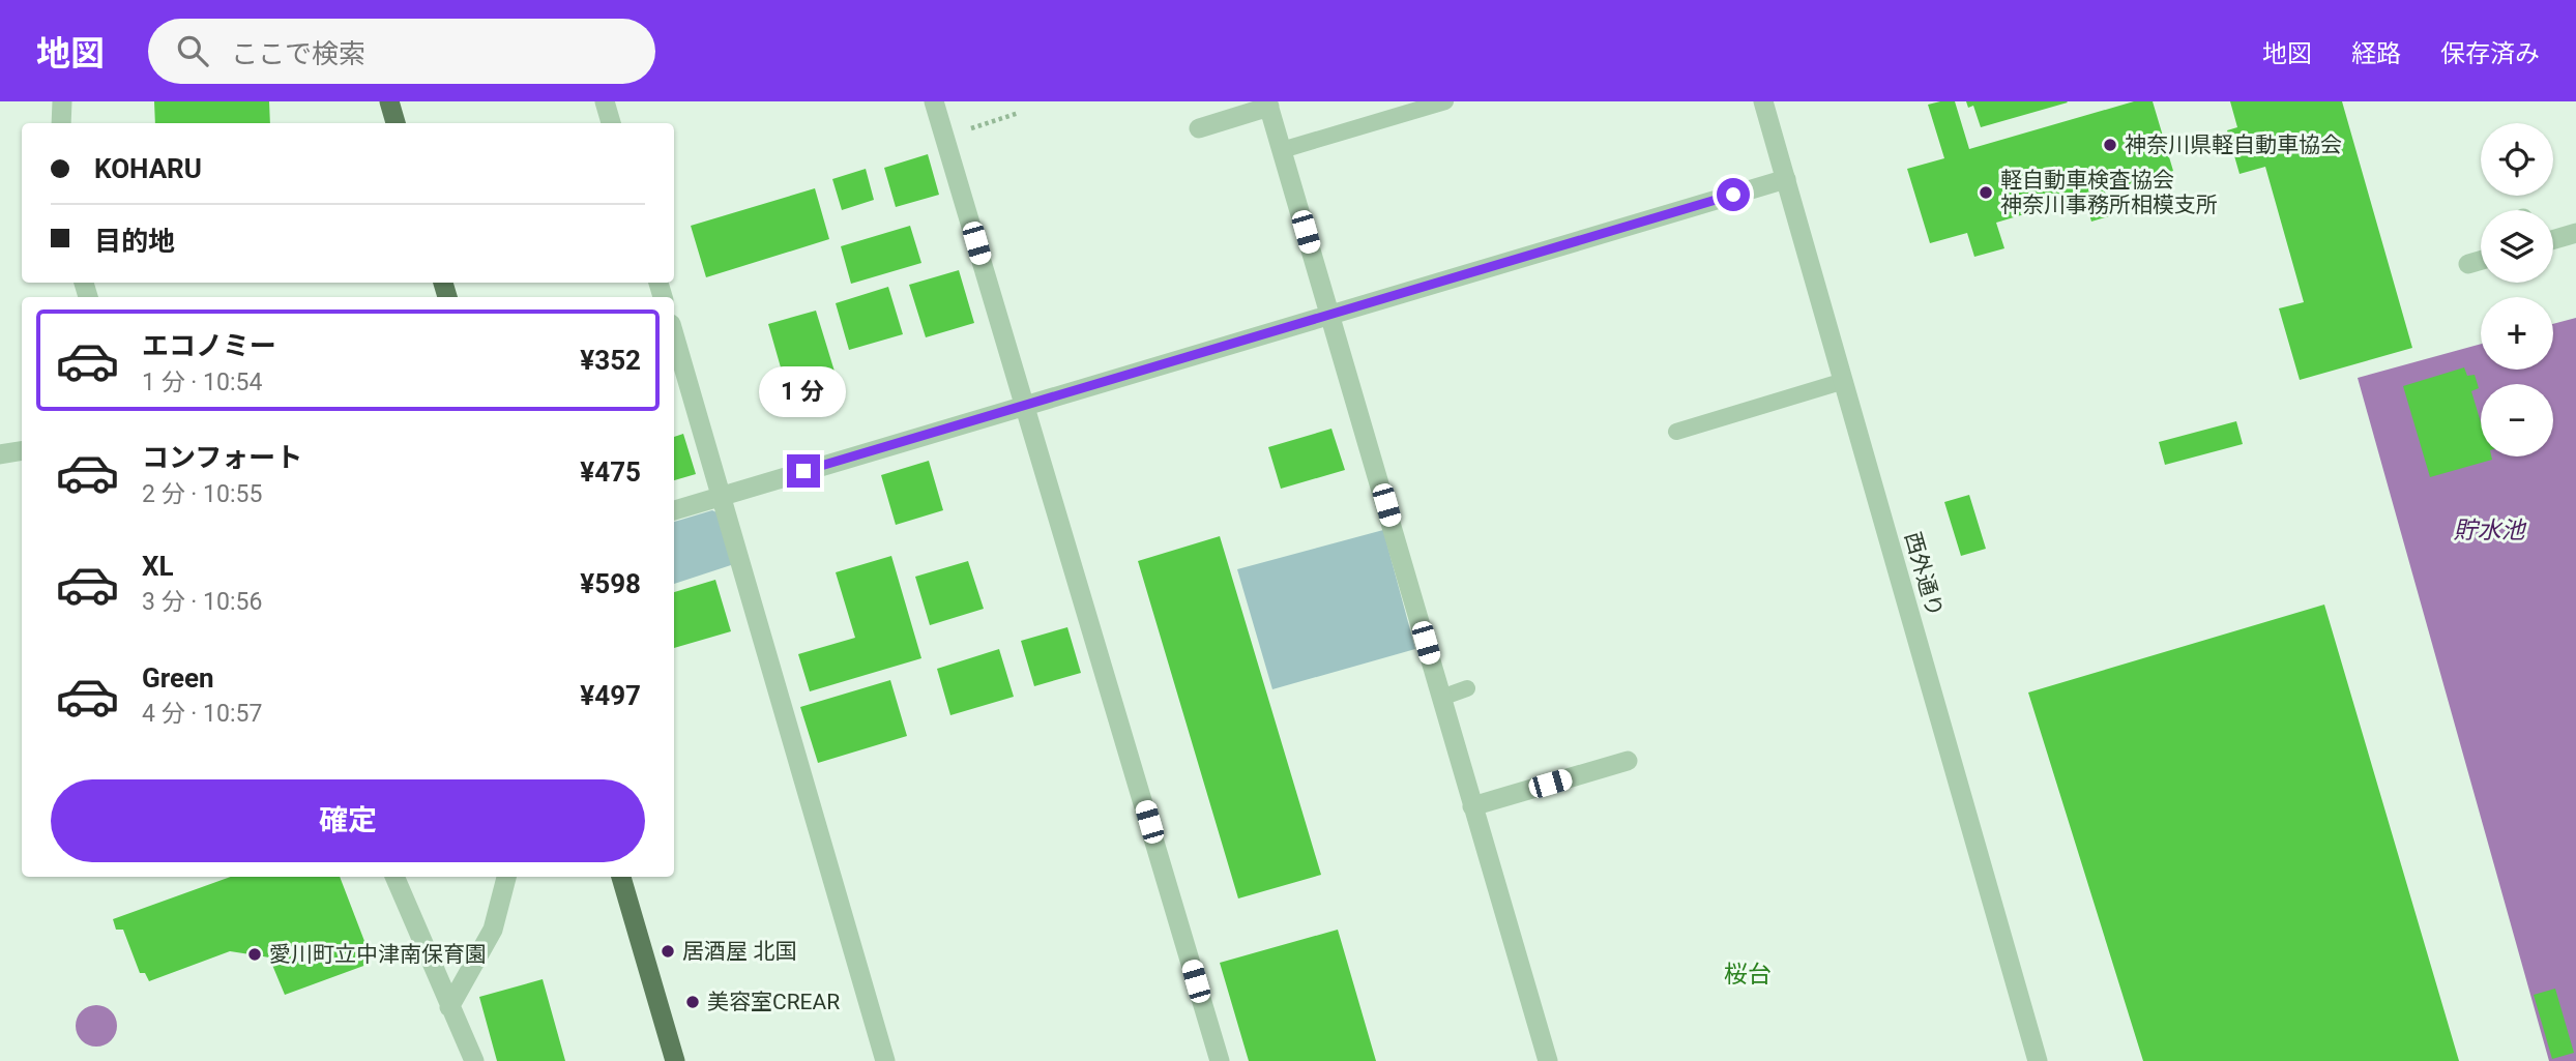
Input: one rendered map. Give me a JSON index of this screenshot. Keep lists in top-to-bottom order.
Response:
{
  "streets": {
    "street": ["西外通り"]
  },
  "districts": ["桜台"],
  "water": ["貯水池"],
  "places": [
    "神奈川県軽自動車協会",
    "軽自動車検査協会 神奈川事務所相模支所",
    "居酒屋 北国",
    "愛川町立中津南保育園",
    "美容室CREAR"
  ],
  "page": {
    "header": "地図",
    "search": "ここで検索",
    "nav": ["地図", "経路", "保存済み"],
    "map_buttons": ["+", "−"],
    "banner": ["KOHARU", "目的地"],
    "list": [
      {
        "name": "エコノミー",
        "note": "1 分 · 10:54",
        "value": "¥352"
      },
      {
        "name": "コンフォート",
        "note": "2 分 · 10:55",
        "value": "¥475"
      },
      {
        "name": "XL",
        "note": "3 分 · 10:56",
        "value": "¥598"
      },
      {
        "name": "Green",
        "note": "4 分 · 10:57",
        "value": "¥497"
      }
    ],
    "bubble": "1 分",
    "buttons": "確定"
  }
}
